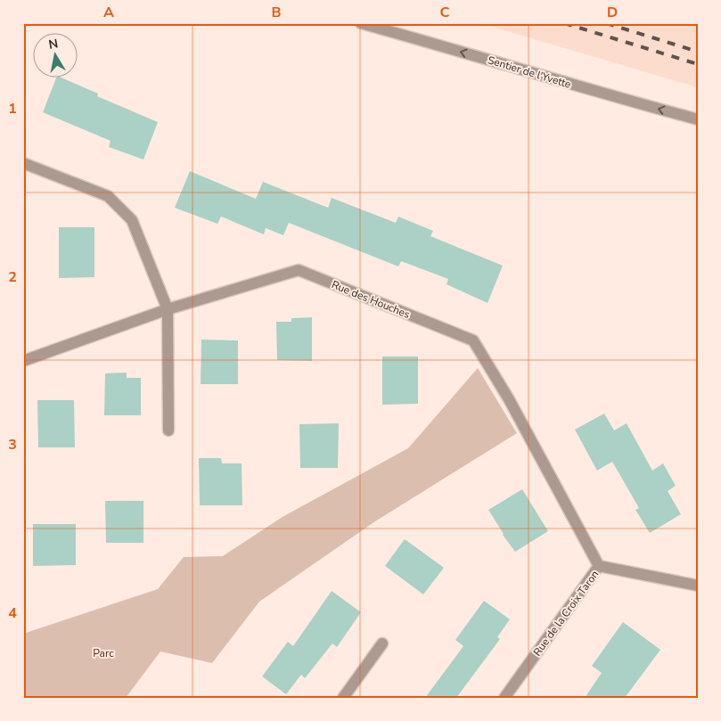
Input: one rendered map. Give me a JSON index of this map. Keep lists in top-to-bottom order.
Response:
{
  "streets": {
    "street": ["Sentier de l'Yvette", "Rue des Houches", "Rue de la Croix Taron"]
  },
  "crossings": [
    ["Rue des Houches", "Rue de la Croix Taron"]
  ],
  "one_way": ["Sentier de l'Yvette"],
  "parks": ["Parc"],
  "north": "top",
  "grid": {
    "columns": [
      "A",
      "B",
      "C",
      "D"
    ],
    "rows": [
      "1",
      "2",
      "3",
      "4"
    ]
  }
}
